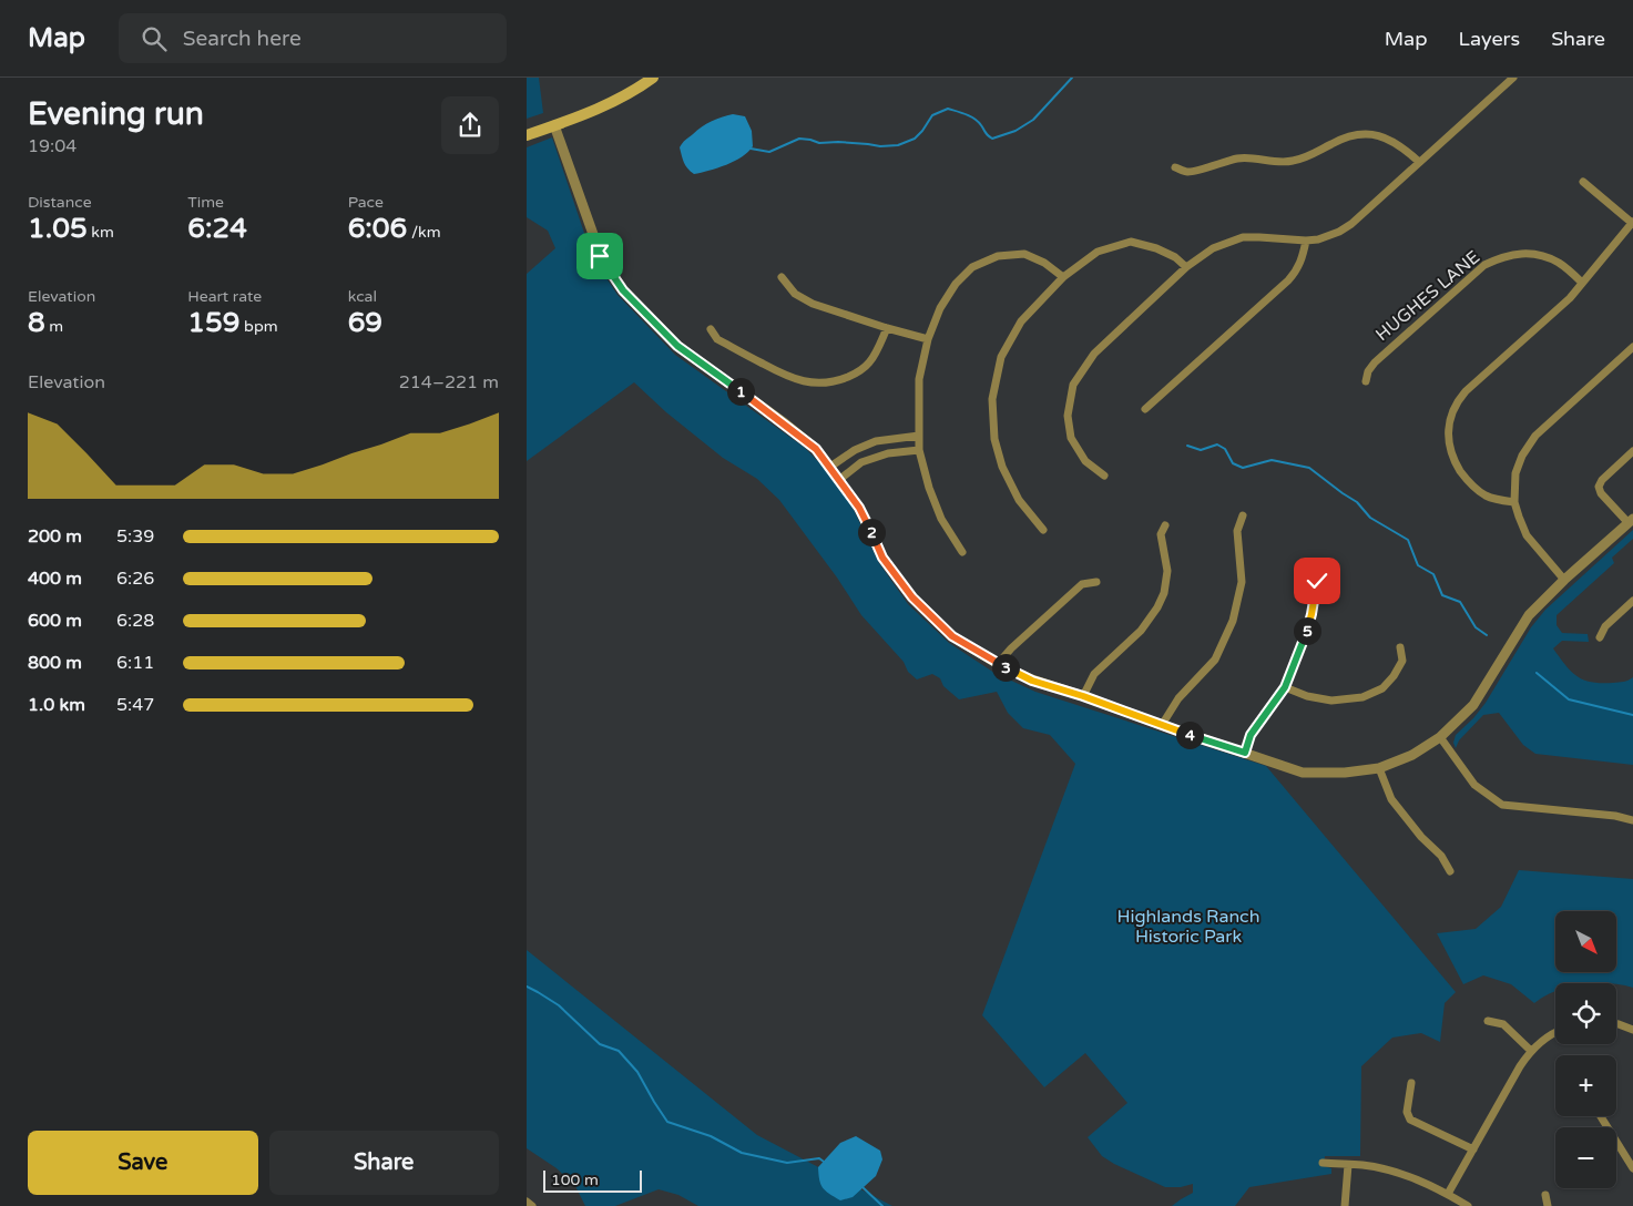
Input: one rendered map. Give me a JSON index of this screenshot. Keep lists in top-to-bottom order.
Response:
{
  "streets": {
    "street": ["HUGHES LANE"]
  },
  "parks": ["Highlands Ranch Historic Park"],
  "scale_bar": "100 m",
  "north": "bottom right",
  "page": {
    "header": "Map",
    "search": "Search here",
    "nav": ["Map", "Layers", "Share"],
    "heading": ["Evening run", "19:04"],
    "stats": [
      ["Distance", "1.05 km"],
      ["Time", "6:24"],
      ["Pace", "6:06 /km"],
      ["Elevation", "8 m"],
      ["Heart rate", "159 bpm"],
      ["kcal", "69"]
    ],
    "chart": ["Elevation", "214–221 m"],
    "pins": [
      "1",
      "2",
      "5",
      "3",
      "4"
    ],
    "list": [
      {
        "name": "200 m",
        "note": "5:39"
      },
      {
        "name": "400 m",
        "note": "6:26"
      },
      {
        "name": "600 m",
        "note": "6:28"
      },
      {
        "name": "800 m",
        "note": "6:11"
      },
      {
        "name": "1.0 km",
        "note": "5:47"
      }
    ],
    "map_buttons": ["+", "−"],
    "buttons": ["Save", "Share"],
    "scale": "100 m"
  }
}
